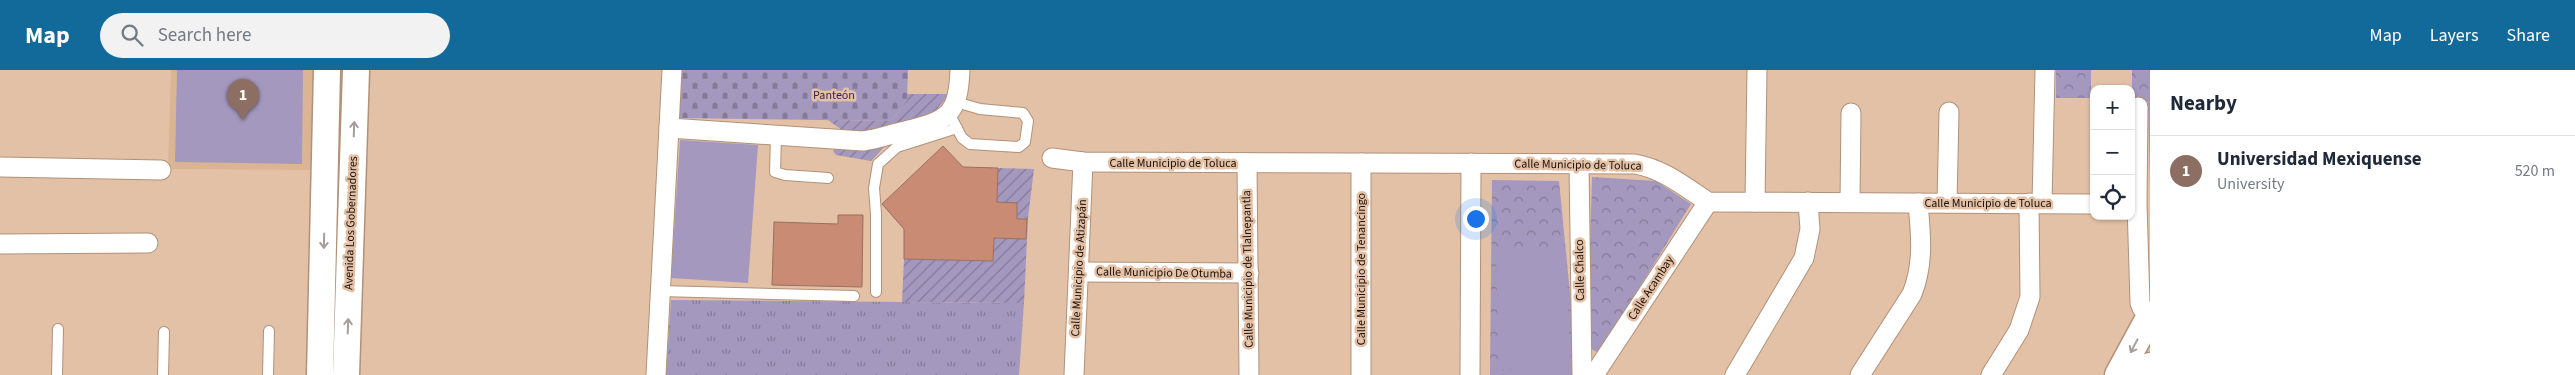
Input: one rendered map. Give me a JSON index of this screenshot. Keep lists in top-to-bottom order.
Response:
{
  "streets": {
    "street": [
      "Calle Municipio de Toluca",
      "Avenida Los Gobernadores",
      "Calle Municipio de Atizapán",
      "Calle Municipio de Tlalnepantla",
      "Calle Municipio de Tenancingo",
      "Calle Chalco",
      "Calle Municipio De Otumba",
      "Calle Acambay"
    ]
  },
  "crossings": [
    ["Calle Municipio de Toluca", "Calle Municipio de Atizapán"],
    ["Calle Municipio de Toluca", "Calle Municipio de Tlalnepantla"],
    ["Calle Municipio de Toluca", "Calle Municipio de Tenancingo"],
    ["Calle Municipio de Toluca", "Calle Chalco"],
    ["Calle Municipio de Toluca", "Calle Acambay"],
    ["Calle Municipio de Atizapán", "Calle Municipio De Otumba"],
    ["Calle Municipio de Tlalnepantla", "Calle Municipio De Otumba"]
  ],
  "parks": ["Panteón"],
  "page": {
    "header": "Map",
    "search": "Search here",
    "nav": ["Map", "Layers", "Share"],
    "heading": "Nearby",
    "pins": "1",
    "map_buttons": ["+", "−"],
    "list": [
      {
        "mark": "1",
        "name": "Universidad Mexiquense",
        "note": "University",
        "value": "520 m"
      }
    ]
  }
}
